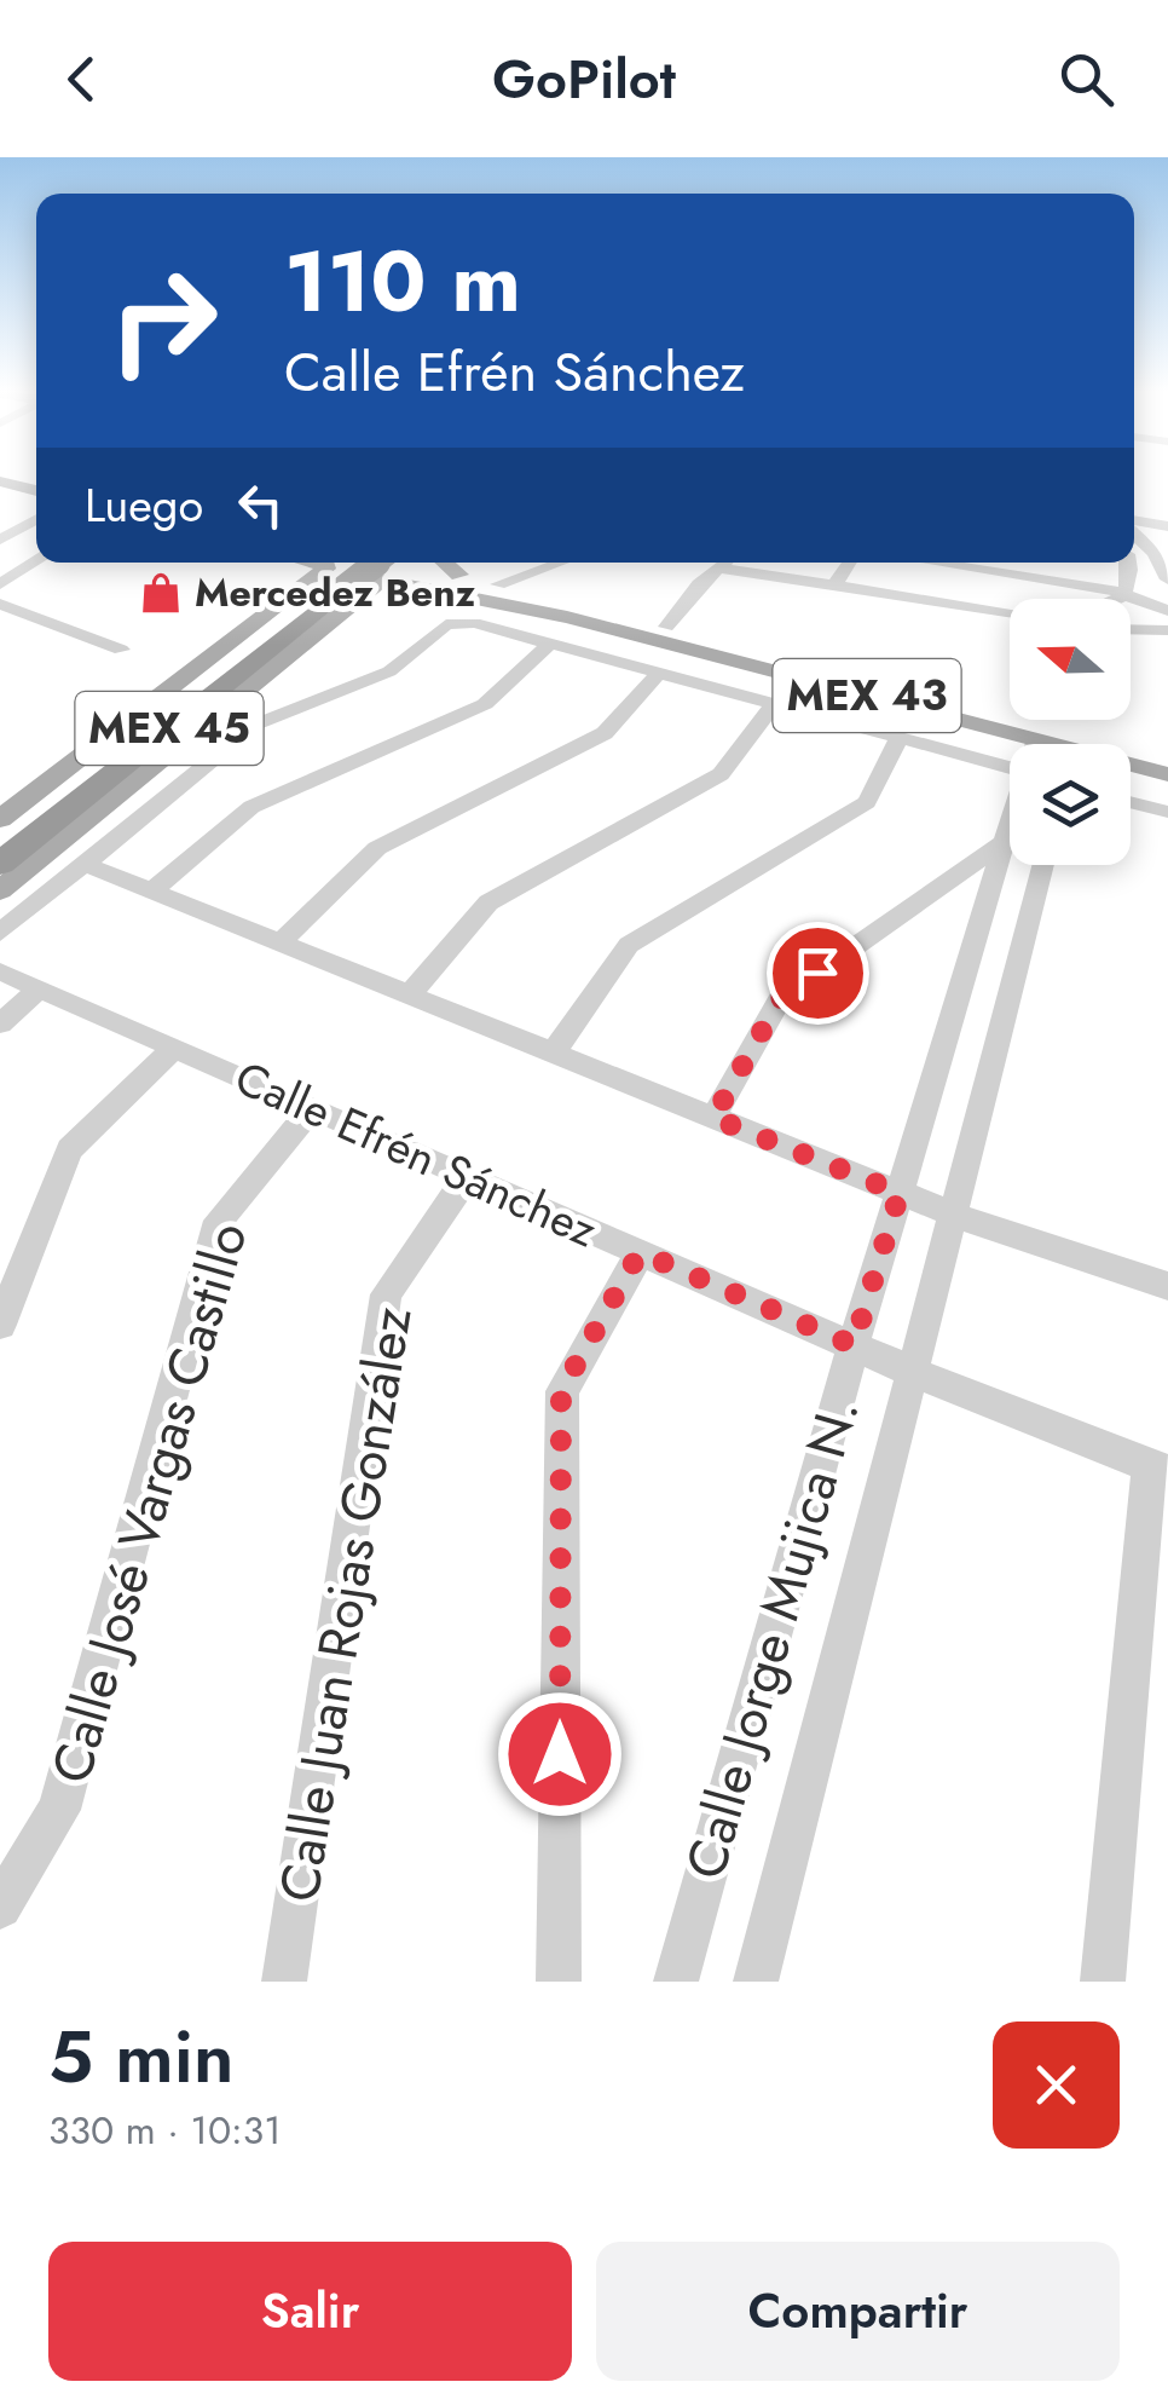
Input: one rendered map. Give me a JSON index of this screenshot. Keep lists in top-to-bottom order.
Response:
{
  "streets": {
    "highway": ["MEX 45"],
    "main road": ["MEX 43"],
    "street": [
      "Calle Efrén Sánchez",
      "Calle José Vargas Castillo",
      "Calle Juan Rojas González",
      "Calle Jorge Mujica N."
    ]
  },
  "crossings": [
    ["MEX 43", "MEX 45"],
    ["Calle Efrén Sánchez", "Calle José Vargas Castillo"],
    ["Calle Efrén Sánchez", "Calle Juan Rojas González"],
    ["Calle Efrén Sánchez", "Calle Jorge Mujica N."]
  ],
  "places": {
    "shop": ["Mercedez Benz"]
  },
  "north": "left",
  "page": {
    "header": "GoPilot",
    "turn": ["110 m", "Calle Efrén Sánchez"],
    "then": "Luego",
    "heading": ["5 min", "330 m · 10:31"],
    "buttons": ["Salir", "Compartir"]
  }
}
